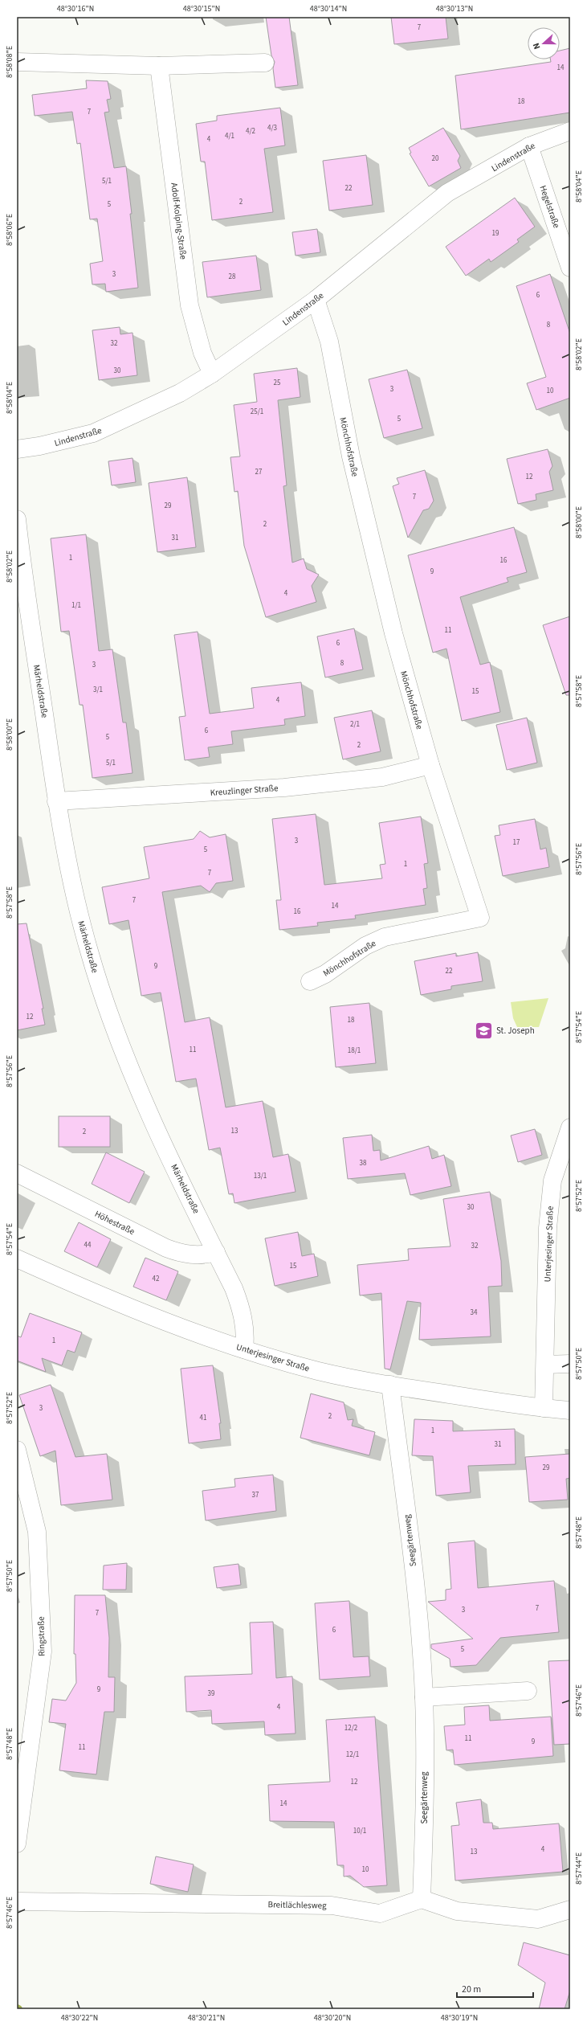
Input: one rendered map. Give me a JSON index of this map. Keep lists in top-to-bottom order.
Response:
{
  "streets": {
    "street": [
      "Lindenstraße",
      "Hegelstraße",
      "Adolf-Kolping-Straße",
      "Mönchhofstraße",
      "Märheldstraße",
      "Kreuzlinger Straße",
      "Höhestraße",
      "Unterjesinger Straße",
      "Seegärtenweg",
      "Ringstraße",
      "Breitlächlesweg"
    ]
  },
  "crossings": [
    ["Lindenstraße", "Hegelstraße"],
    ["Lindenstraße", "Adolf-Kolping-Straße"],
    ["Lindenstraße", "Mönchhofstraße"],
    ["Mönchhofstraße", "Kreuzlinger Straße"],
    ["Märheldstraße", "Kreuzlinger Straße"],
    ["Märheldstraße", "Höhestraße"],
    ["Märheldstraße", "Unterjesinger Straße"],
    ["Unterjesinger Straße", "Seegärtenweg"],
    ["Seegärtenweg", "Breitlächlesweg"]
  ],
  "places": {
    "school or university": ["St. Joseph"]
  },
  "house_numbers": [
    "7",
    "14",
    "18",
    "7",
    "4/3",
    "4/2",
    "4/1",
    "4",
    "20",
    "5/1",
    "22",
    "2",
    "5",
    "19",
    "3",
    "28",
    "6",
    "8",
    "32",
    "30",
    "25",
    "3",
    "10",
    "25/1",
    "5",
    "27",
    "12",
    "7",
    "29",
    "2",
    "31",
    "1",
    "16",
    "9",
    "4",
    "1/1",
    "11",
    "6",
    "8",
    "3",
    "3/1",
    "15",
    "4",
    "2/1",
    "6",
    "5",
    "2",
    "5/1",
    "3",
    "17",
    "5",
    "1",
    "7",
    "7",
    "14",
    "16",
    "9",
    "22",
    "12",
    "18",
    "11",
    "18/1",
    "13",
    "2",
    "38",
    "13/1",
    "30",
    "44",
    "32",
    "15",
    "42",
    "34",
    "1",
    "3",
    "2",
    "41",
    "1",
    "31",
    "29",
    "37",
    "7",
    "3",
    "7",
    "6",
    "5",
    "9",
    "39",
    "4",
    "12/2",
    "11",
    "9",
    "11",
    "12/1",
    "12",
    "14",
    "10/1",
    "4",
    "13",
    "10"
  ],
  "scale_bar": "20 m",
  "north": "left",
  "coordinates": [
    "48°30'16\"N",
    "48°30'15\"N",
    "48°30'14\"N",
    "48°30'13\"N",
    "8°58'08\"E",
    "8°58'04\"E",
    "8°58'06\"E",
    "8°58'02\"E",
    "8°58'00\"E",
    "8°57'58\"E",
    "8°57'56\"E",
    "8°57'54\"E",
    "8°57'52\"E",
    "8°57'50\"E",
    "8°57'48\"E",
    "8°57'46\"E",
    "8°57'44\"E",
    "48°30'22\"N",
    "48°30'21\"N",
    "48°30'20\"N",
    "48°30'19\"N"
  ]
}
